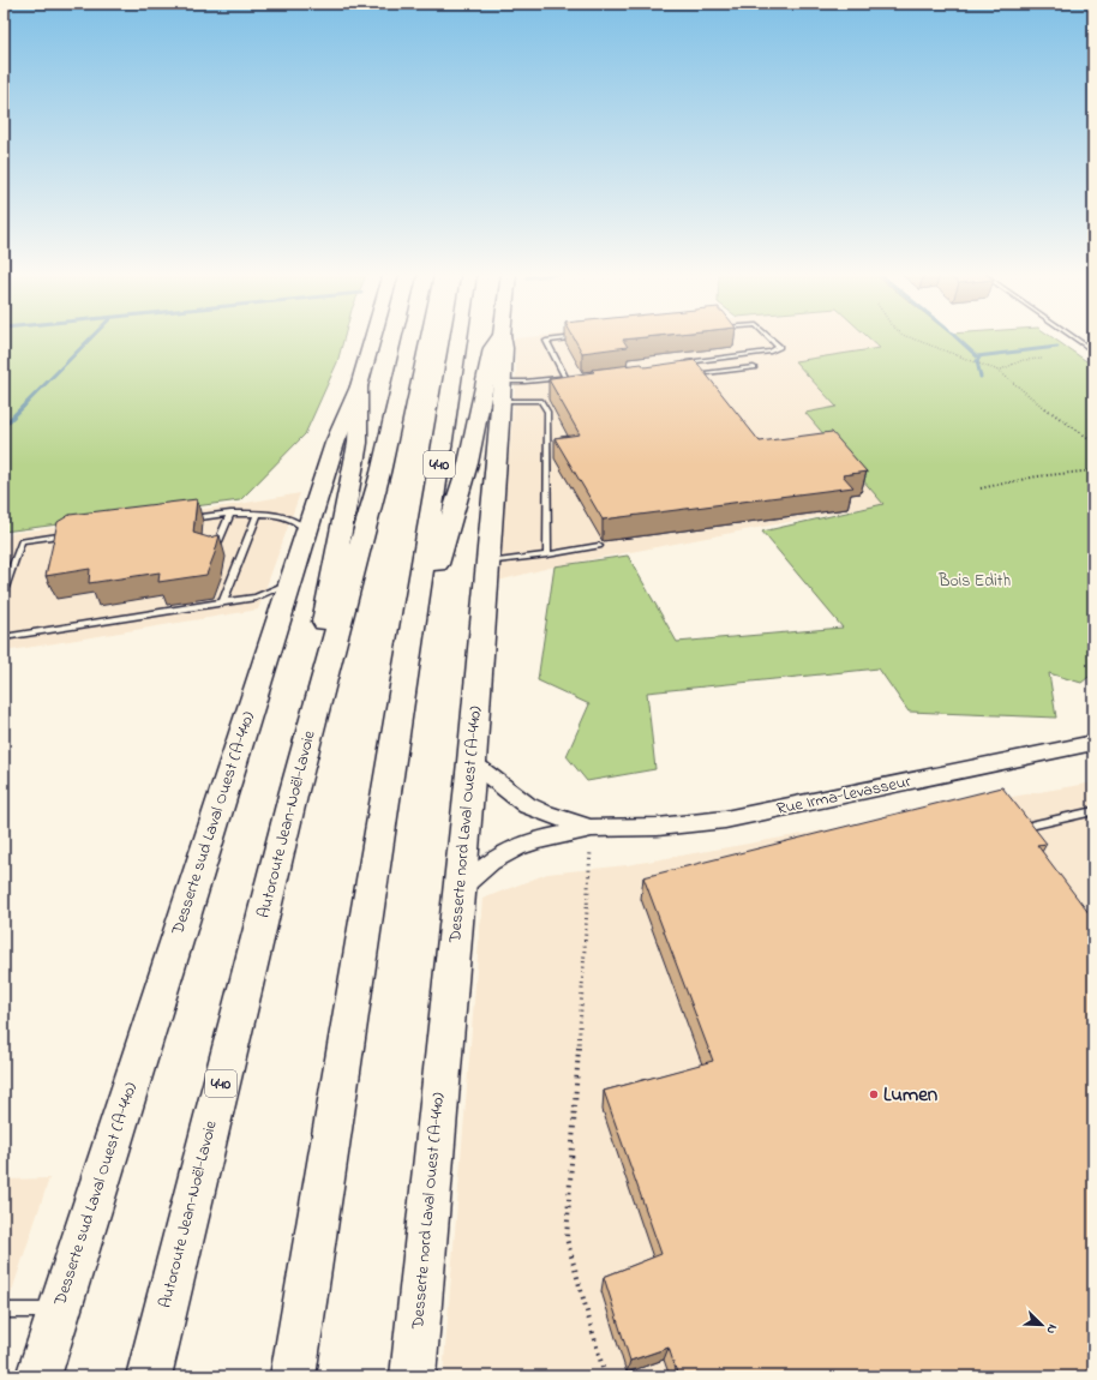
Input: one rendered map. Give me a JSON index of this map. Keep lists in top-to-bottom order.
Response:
{
  "streets": {
    "main road": [
      "440",
      "Desserte sud Laval Ouest (A-440)",
      "Autoroute Jean-Noël-Lavoie",
      "Desserte nord Laval Ouest (A-440)"
    ],
    "street": ["Rue Irma-Levasseur"]
  },
  "crossings": [
    ["Rue Irma-Levasseur", "Desserte nord Laval Ouest (A-440)"]
  ],
  "parks": ["Bois Edith"],
  "places": ["Lumen"],
  "north": "bottom right"
}
